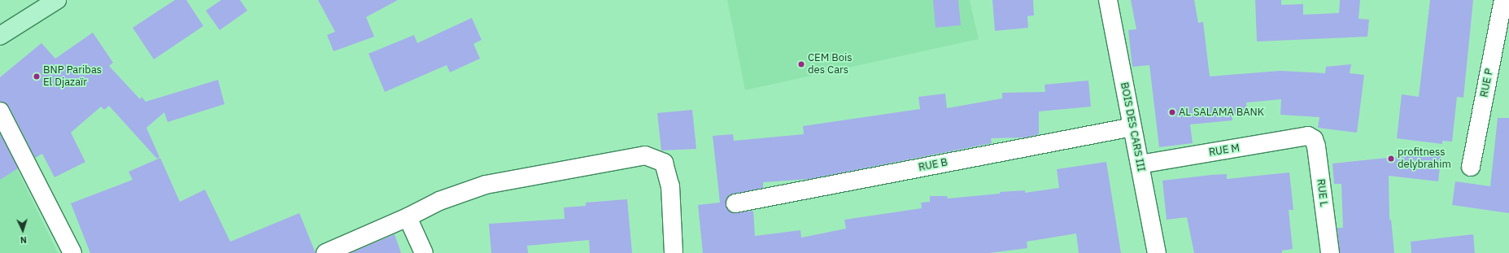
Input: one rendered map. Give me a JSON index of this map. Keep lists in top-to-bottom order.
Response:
{
  "streets": {
    "street": [
      "RUE P",
      "BOIS DES CARS III",
      "RUE M",
      "RUE B",
      "RUE L"
    ]
  },
  "crossings": [
    ["BOIS DES CARS III", "RUE M"],
    ["BOIS DES CARS III", "RUE B"],
    ["RUE M", "RUE L"]
  ],
  "places": [
    "CEM Bois des Cars",
    "BNP Paribas El Djazaïr",
    "AL SALAMA BANK",
    "profitness delybrahim"
  ],
  "north": "bottom"
}
